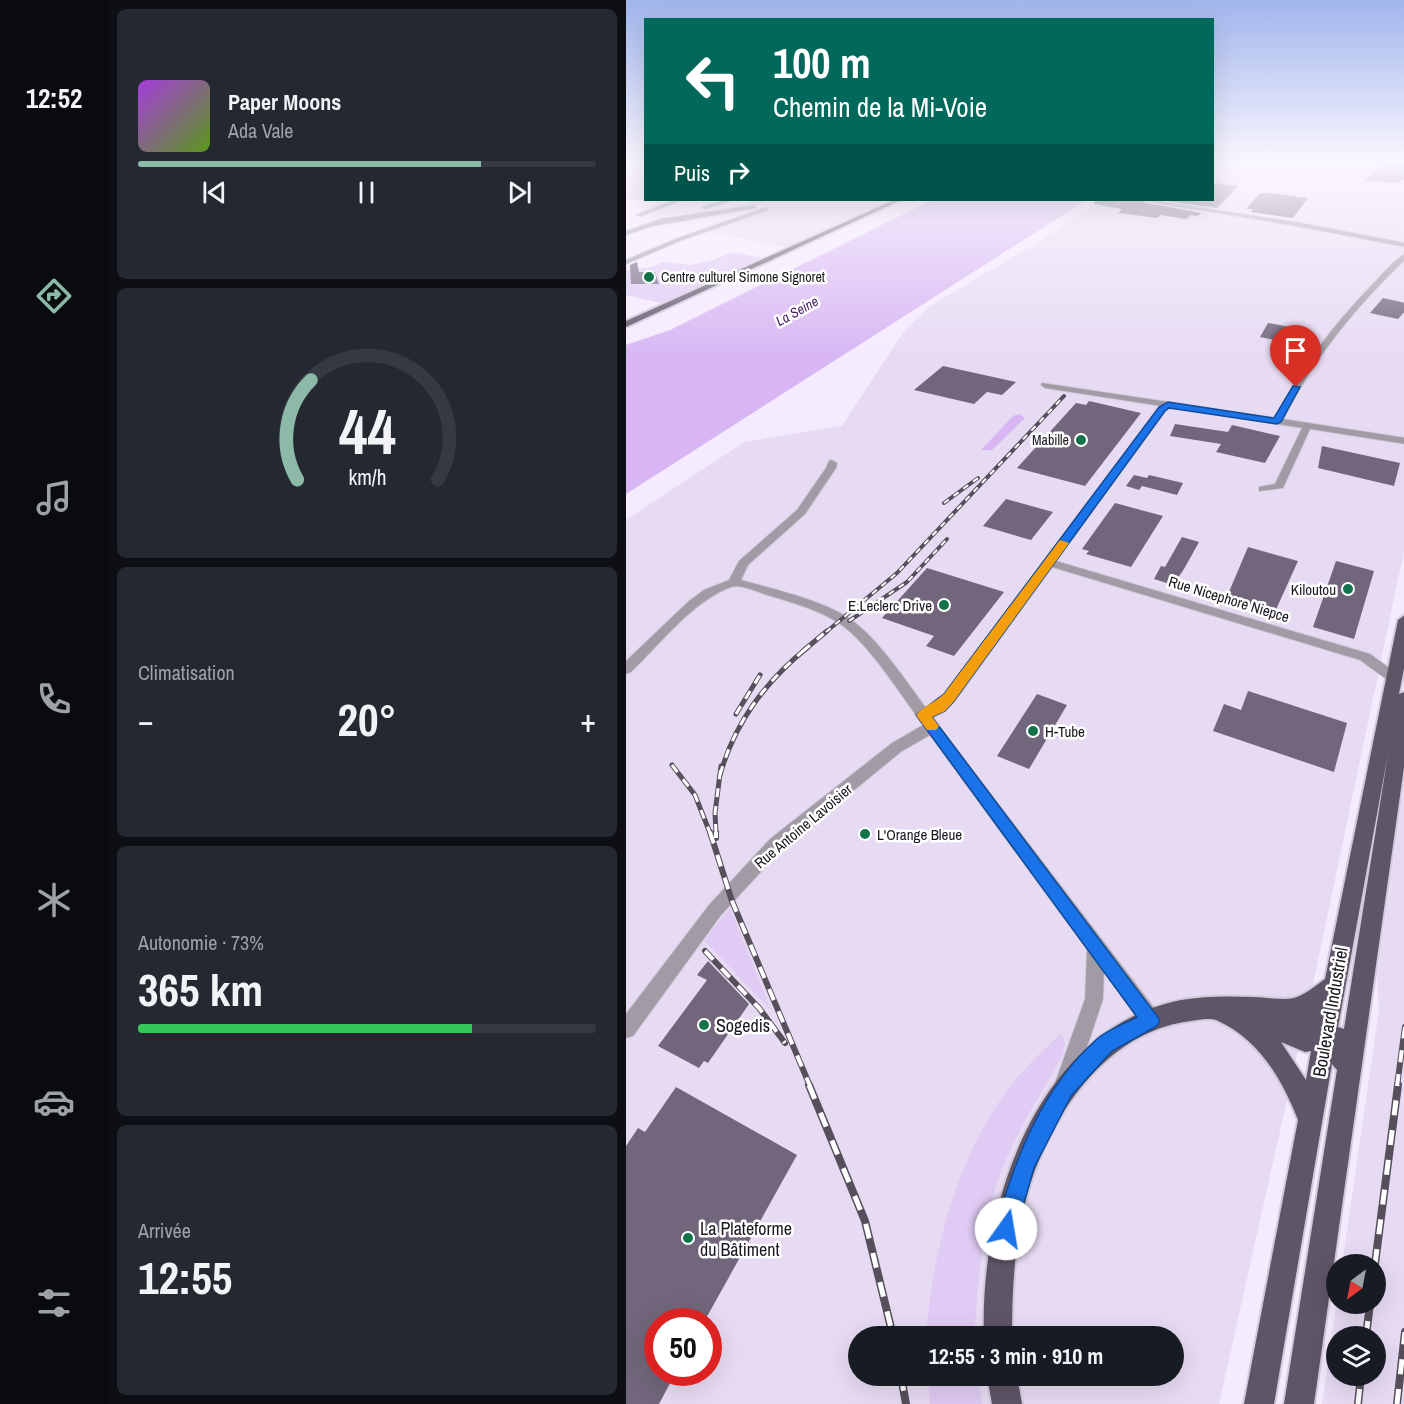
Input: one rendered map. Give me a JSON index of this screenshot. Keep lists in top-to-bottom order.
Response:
{
  "streets": {
    "main road": ["Boulevard Industriel"],
    "street": ["Rue Nicephore Niepce", "Rue Antoine Lavoisier"]
  },
  "crossings": [
    ["Rue Nicephore Niepce", "Rue Antoine Lavoisier"],
    ["Rue Nicephore Niepce", "Boulevard Industriel"]
  ],
  "water": ["La Seine"],
  "places": [
    "Centre culturel Simone Signoret",
    "Mabille",
    "Kiloutou",
    "E.Leclerc Drive",
    "H-Tube",
    "L'Orange Bleue",
    "Sogedis",
    "La Plateforme du Bâtiment"
  ],
  "north": "bottom left",
  "page": {
    "tabs": "12:52",
    "turn": ["100 m", "Chemin de la Mi-Voie"],
    "song": ["Paper Moons", "Ada Vale"],
    "then": "Puis",
    "tile": [
      "Climatisation",
      ["Autonomie · 73%", "365 km"],
      ["Arrivée", "12:55"]
    ],
    "heat": ["−", "20°", "+"],
    "limit": "50",
    "trip": "12:55 · 3 min · 910 m",
    "gauge": ["44", "km/h"]
  }
}
